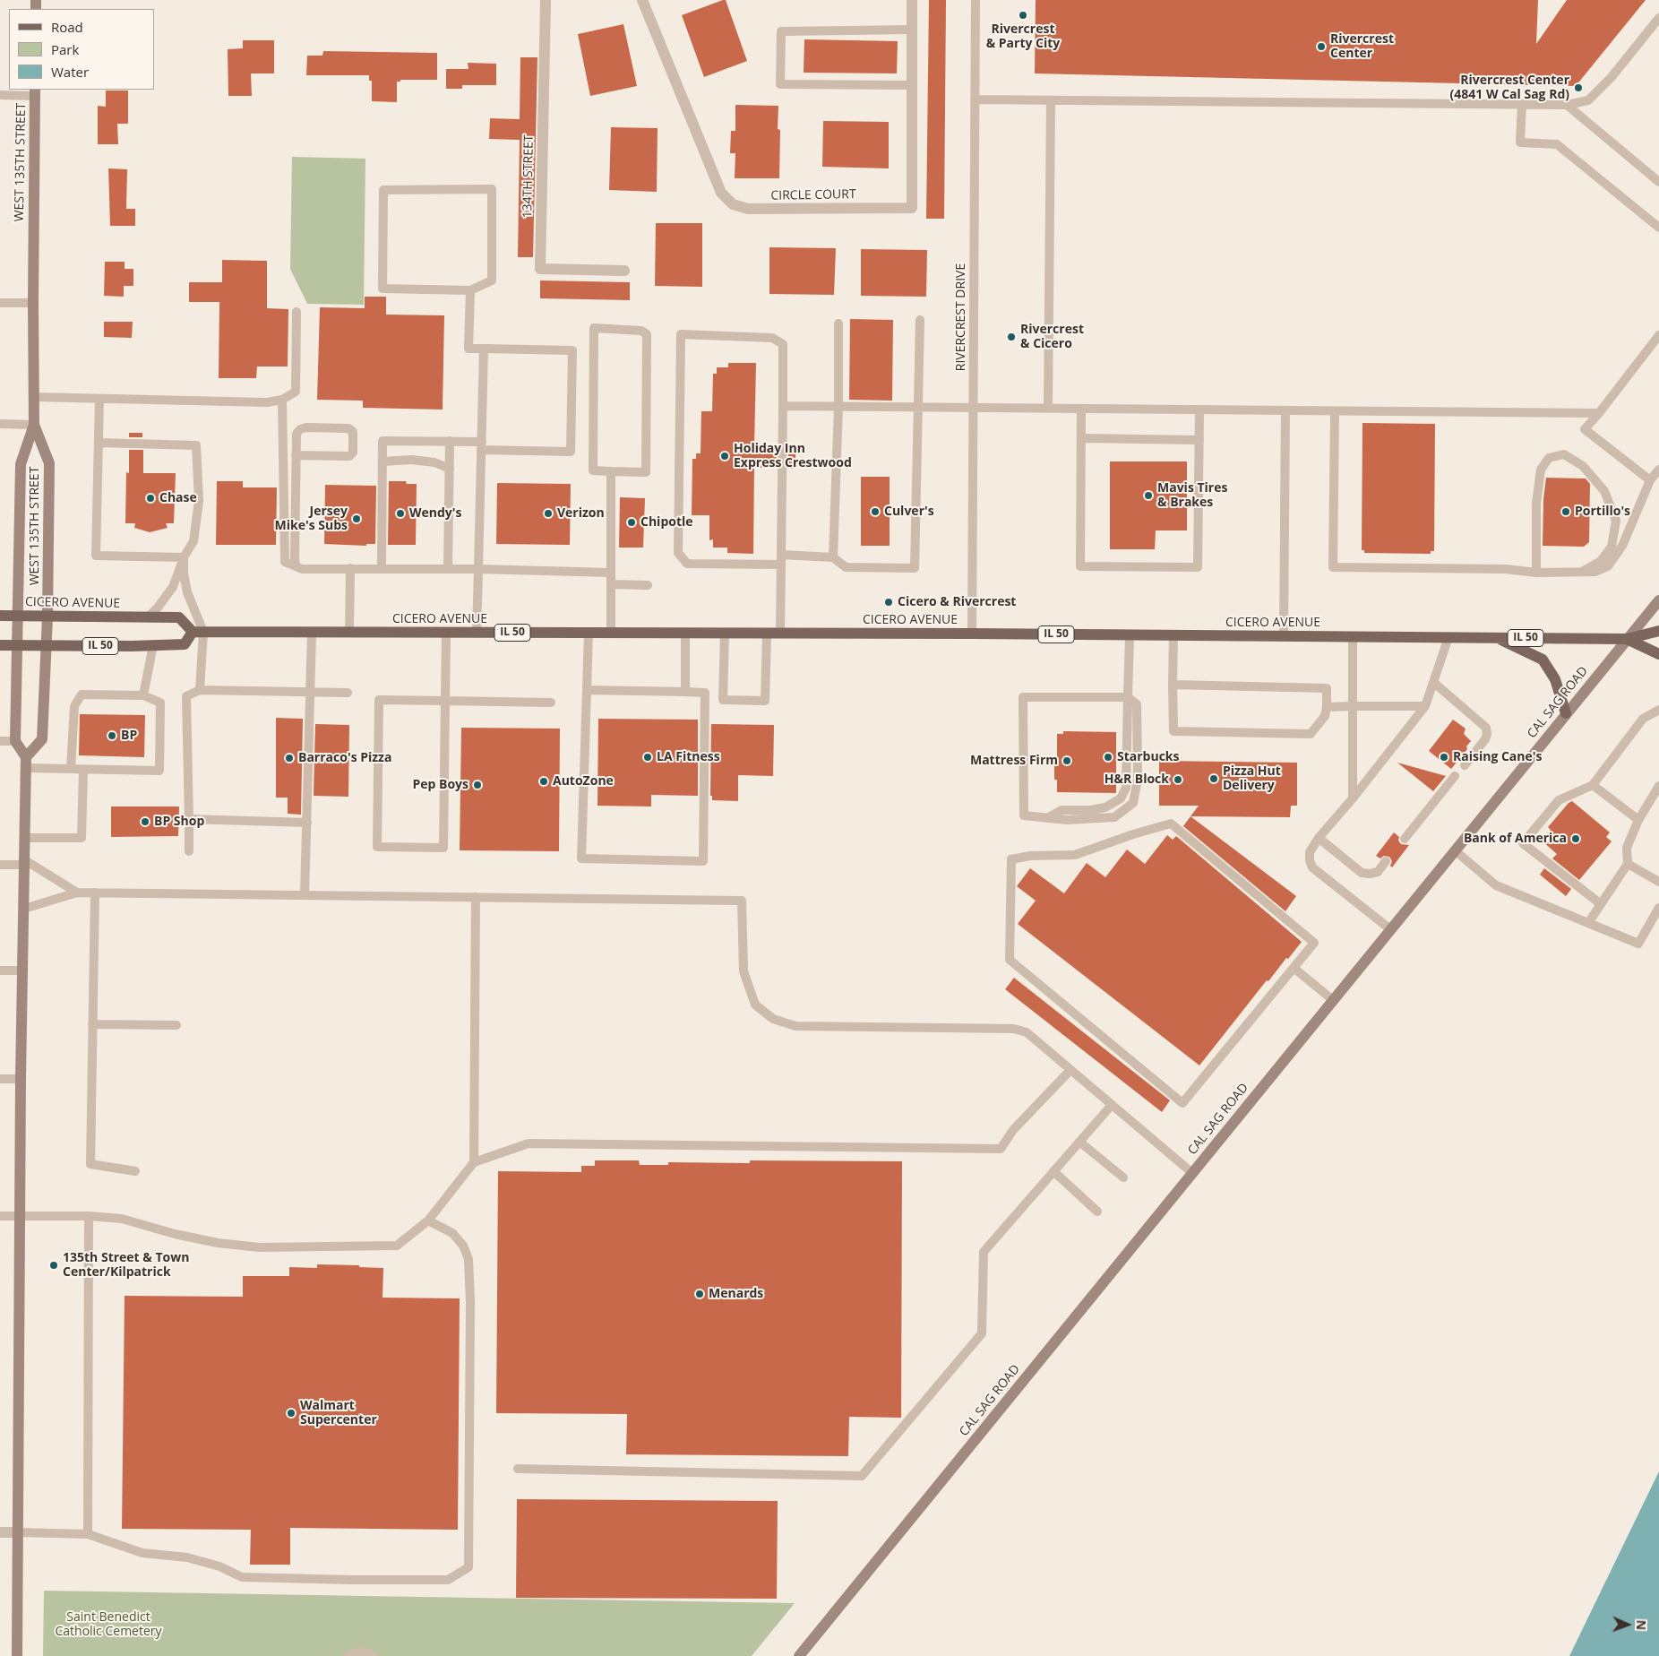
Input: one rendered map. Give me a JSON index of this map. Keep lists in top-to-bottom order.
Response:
{
  "streets": {
    "main road": ["CICERO AVENUE", "IL 50"],
    "street": [
      "WEST 135TH STREET",
      "134TH STREET",
      "CIRCLE COURT",
      "CAL SAG ROAD"
    ],
    "lane": ["RIVERCREST DRIVE"]
  },
  "crossings": [
    ["WEST 135TH STREET", "CICERO AVENUE"],
    ["WEST 135TH STREET", "IL 50"],
    ["RIVERCREST DRIVE", "CICERO AVENUE"],
    ["CICERO AVENUE", "IL 50"],
    ["CICERO AVENUE", "CAL SAG ROAD"]
  ],
  "parks": ["Saint Benedict Catholic Cemetery"],
  "places": [
    "Rivercrest & Party City",
    "Rivercrest Center",
    "Rivercrest Center (4841 W Cal Sag Rd)",
    "Rivercrest & Cicero",
    "Holiday Inn Express Crestwood",
    "Mavis Tires & Brakes",
    "Chase",
    "Culver's",
    "Portillo's",
    "Wendy's",
    "Verizon",
    "Jersey Mike's Subs",
    "Chipotle",
    "Cicero & Rivercrest",
    "BP",
    "LA Fitness",
    "Starbucks",
    "Raising Cane's",
    "Barraco's Pizza",
    "Mattress Firm",
    "Pizza Hut Delivery",
    "H&R Block",
    "AutoZone",
    "Pep Boys",
    "BP Shop",
    "Bank of America",
    "135th Street & Town Center/Kilpatrick",
    "Menards",
    "Walmart Supercenter"
  ],
  "legend": ["Road", "Park", "Water"],
  "north": "right"
}
